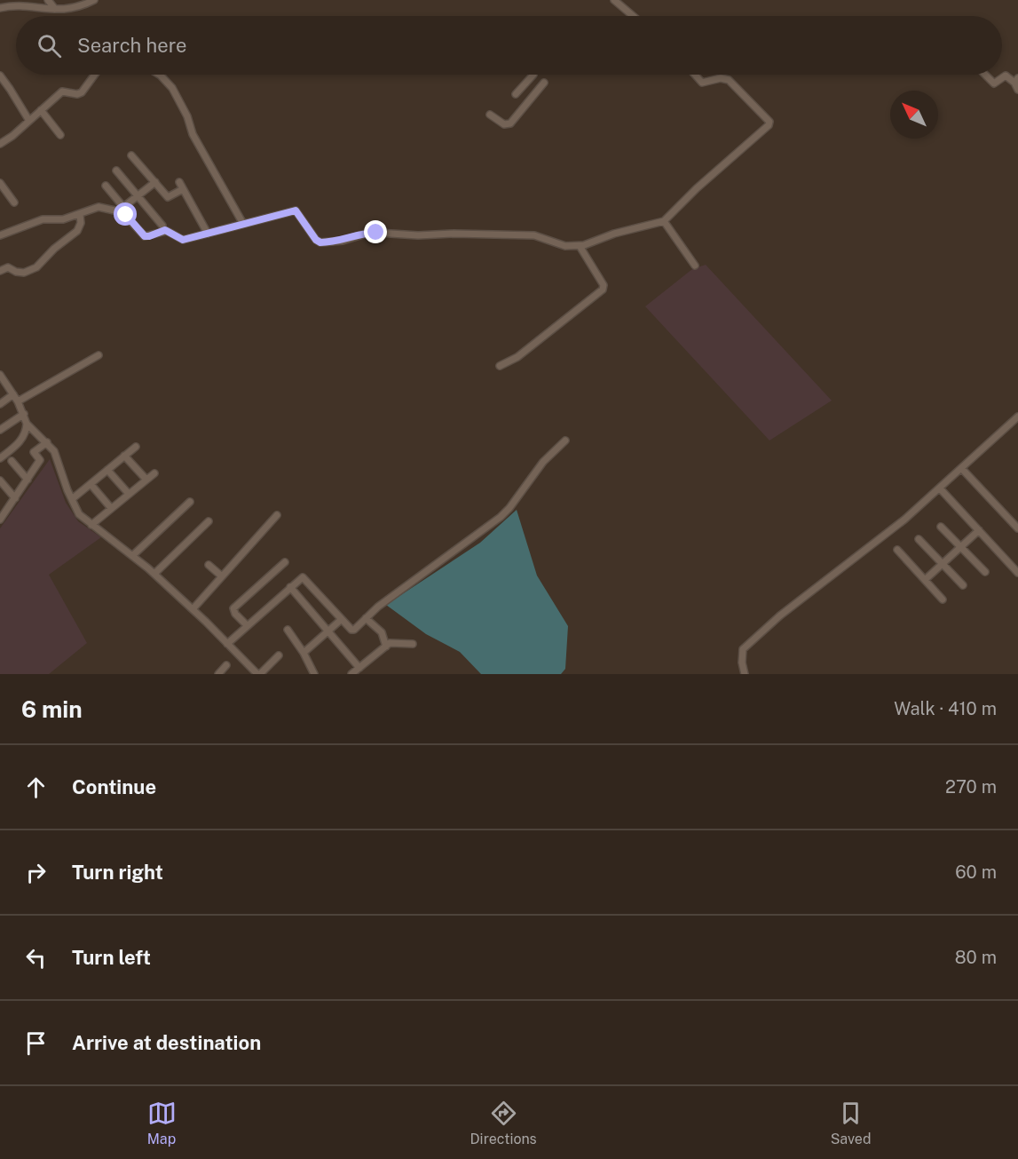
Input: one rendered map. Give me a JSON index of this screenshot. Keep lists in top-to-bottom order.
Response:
{
  "north": "top left",
  "page": {
    "search": "Search here",
    "heading": ["6 min", "Walk · 410 m"],
    "list": [
      ["Continue", "270 m"],
      ["Turn right", "60 m"],
      ["Turn left", "80 m"],
      "Arrive at destination"
    ],
    "nav": ["Map", "Directions", "Saved"]
  }
}
